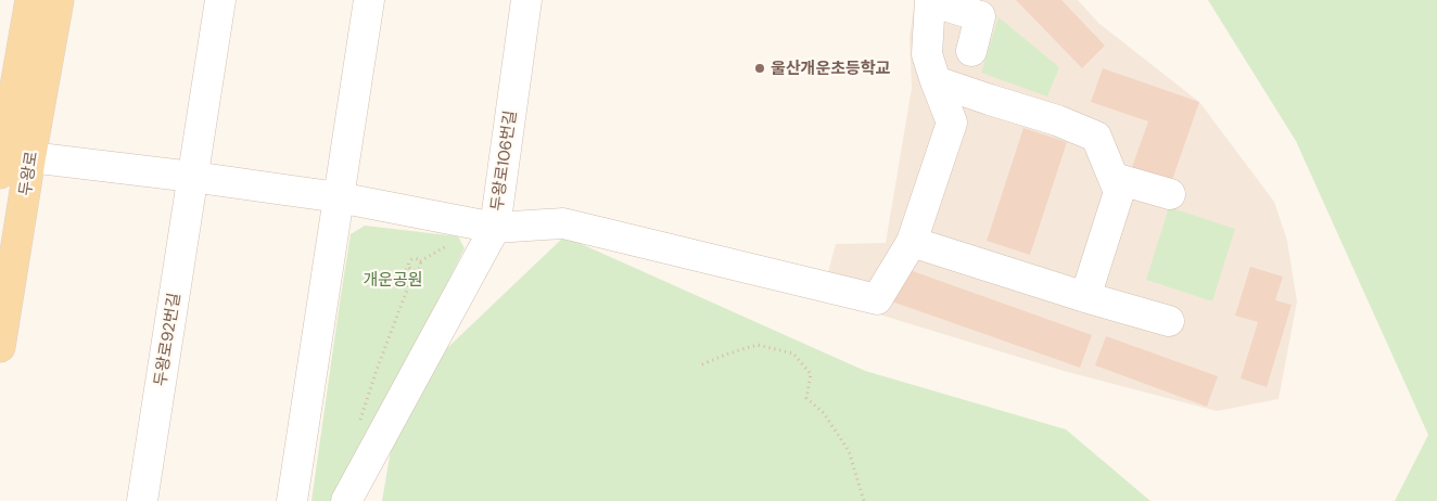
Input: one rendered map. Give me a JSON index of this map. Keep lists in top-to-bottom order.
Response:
{
  "streets": {
    "main road": ["두왕로"],
    "street": ["두왕로106번길", "두왕로92번길"]
  },
  "crossings": [
    ["두왕로106번길", "두왕로"],
    ["두왕로106번길", "두왕로92번길"]
  ],
  "parks": ["개운공원"],
  "places": ["울산개운초등학교"]
}
